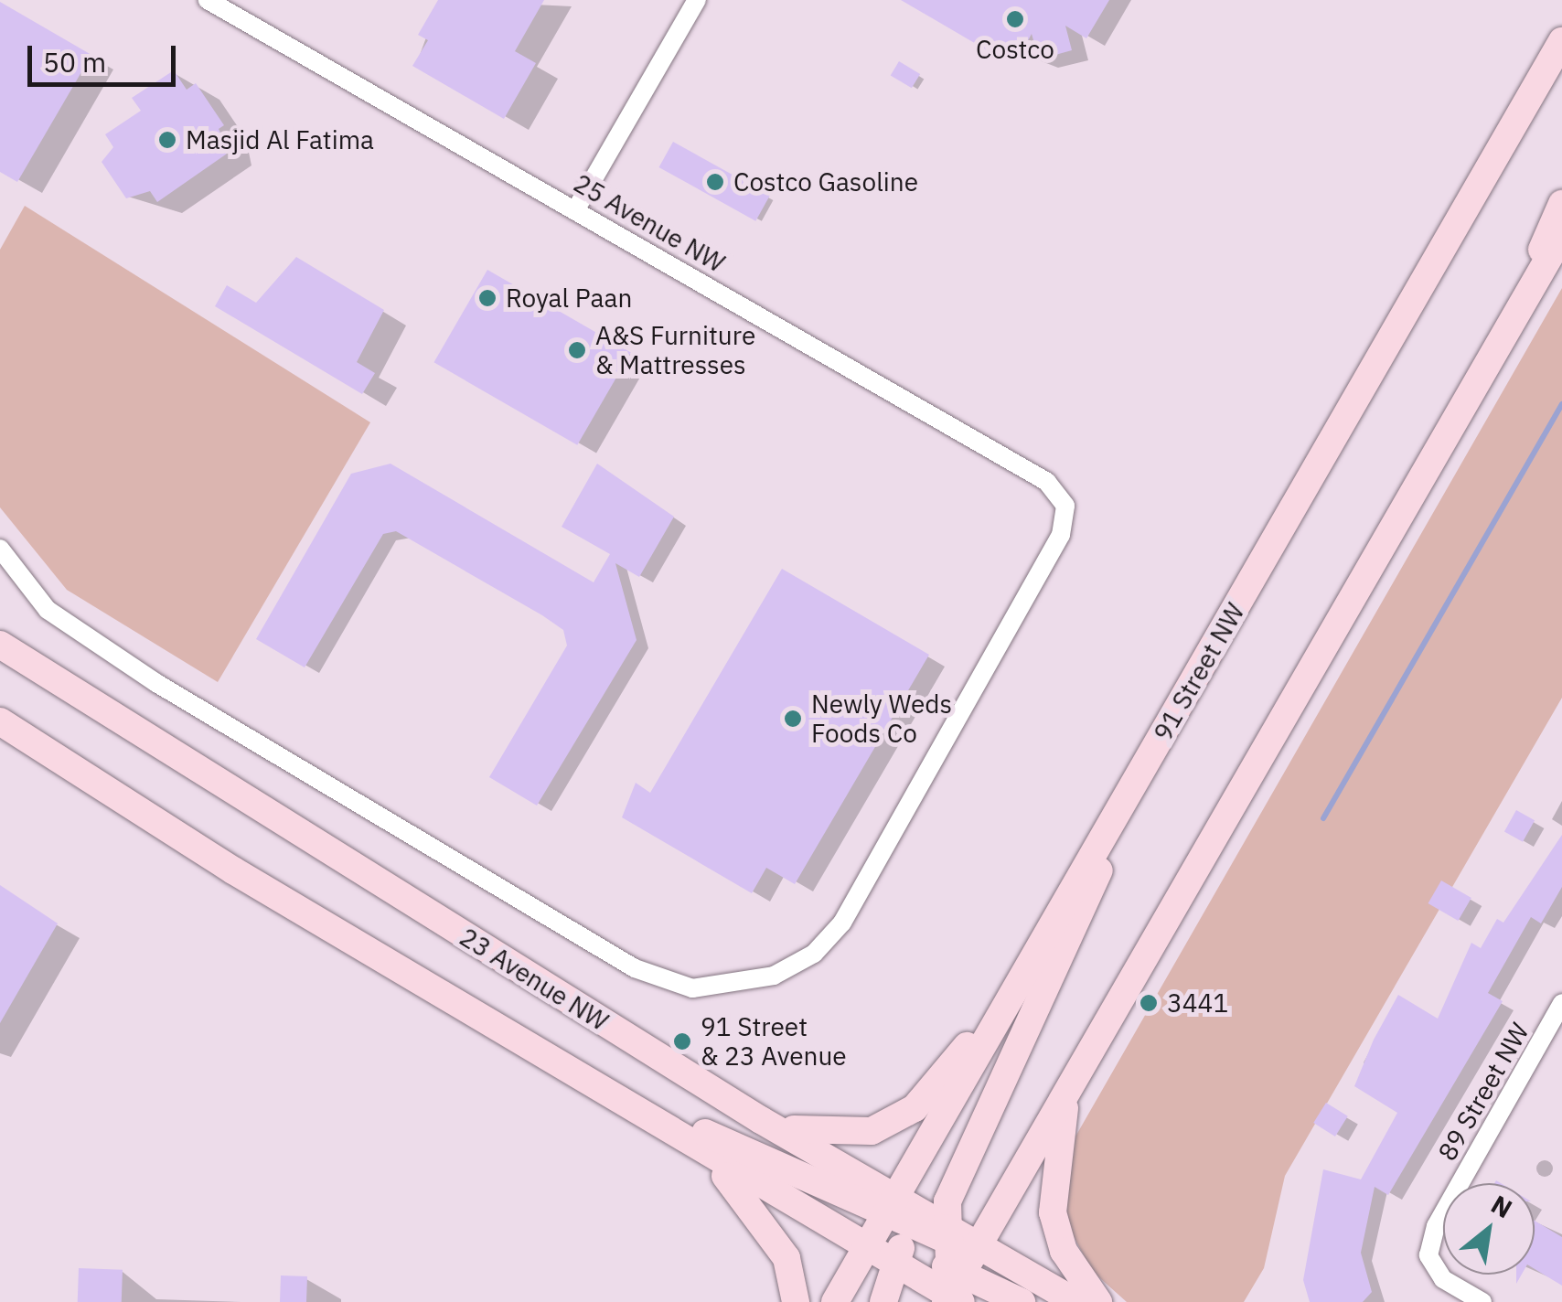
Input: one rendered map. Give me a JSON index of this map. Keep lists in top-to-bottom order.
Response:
{
  "streets": {
    "main road": ["91 Street NW", "23 Avenue NW"],
    "street": ["25 Avenue NW", "89 Street NW"]
  },
  "crossings": [
    ["91 Street NW", "23 Avenue NW"]
  ],
  "places": [
    "Costco",
    "Masjid Al Fatima",
    "Costco Gasoline",
    "Royal Paan",
    "A&S Furniture & Mattresses",
    "Newly Weds Foods Co",
    "3441",
    "91 Street & 23 Avenue"
  ],
  "scale_bar": "50 m",
  "north": "top right"
}
